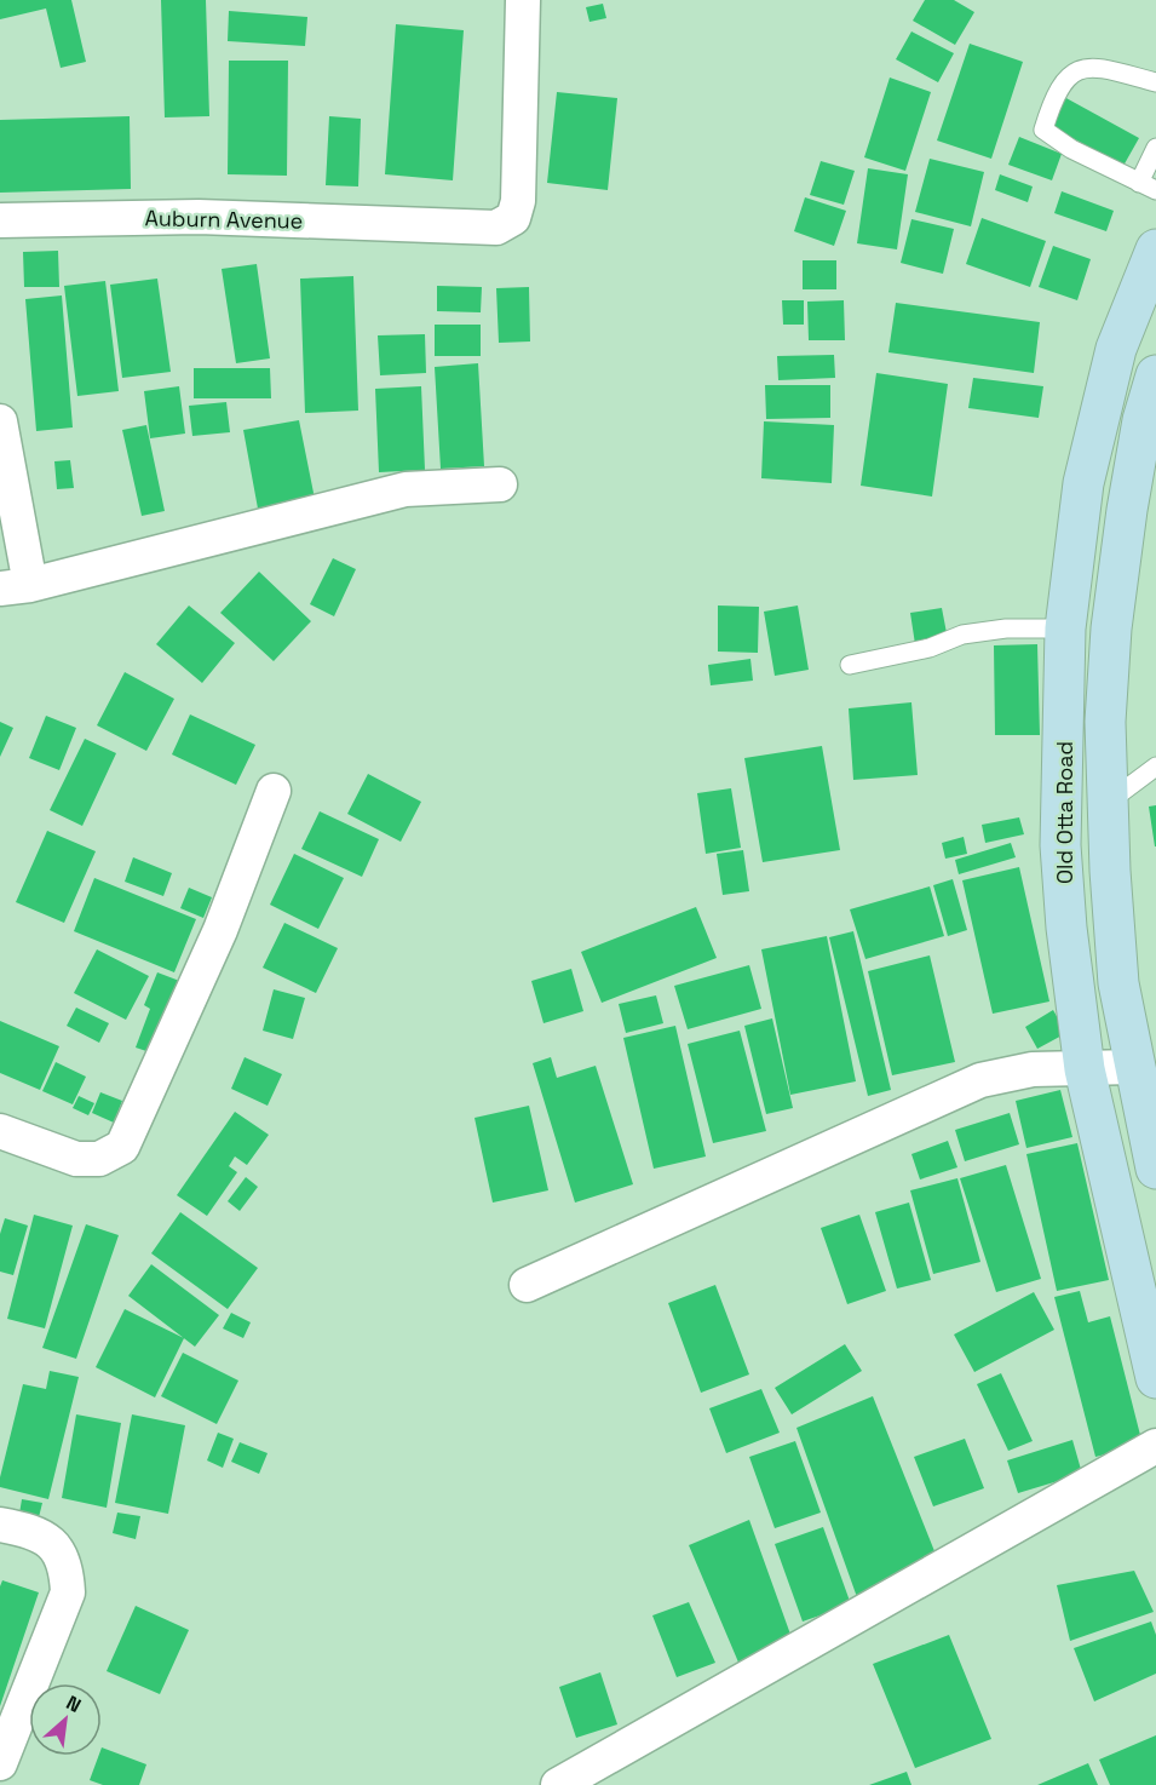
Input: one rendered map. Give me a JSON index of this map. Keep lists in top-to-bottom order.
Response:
{
  "streets": {
    "main road": ["Old Otta Road"],
    "street": ["Auburn Avenue"]
  },
  "north": "top right"
}
